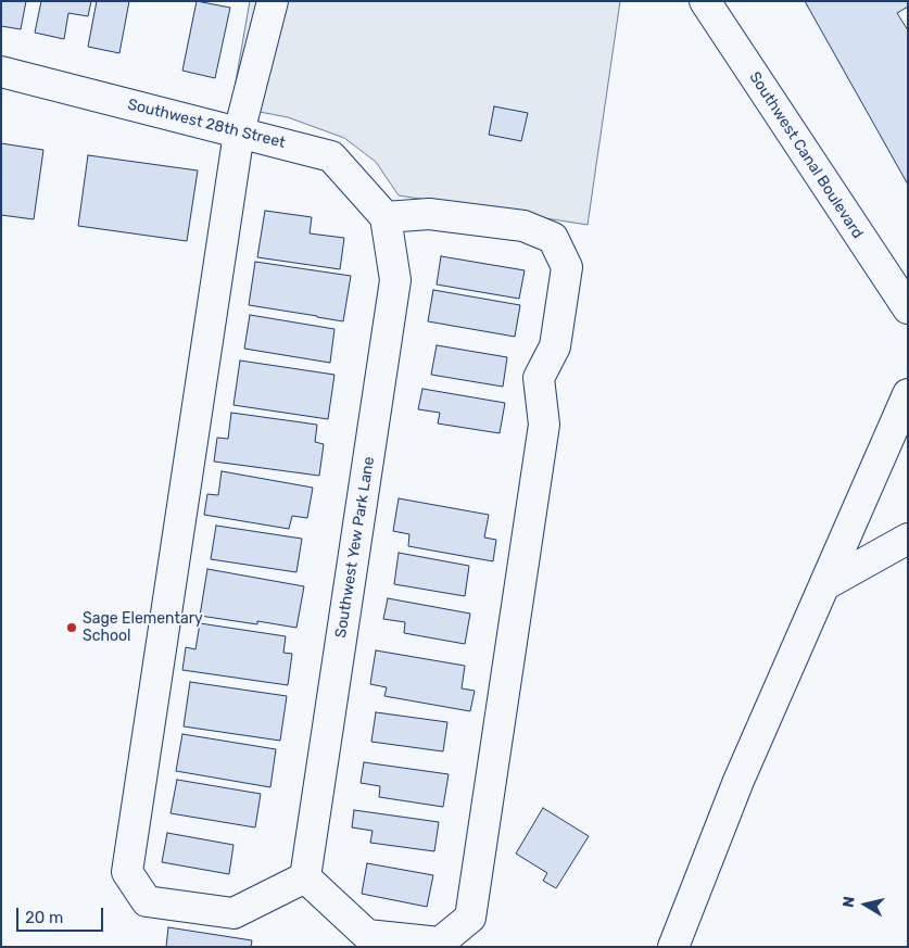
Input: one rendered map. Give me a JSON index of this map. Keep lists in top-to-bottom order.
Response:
{
  "streets": {
    "street": ["Southwest 28th Street", "Southwest Canal Boulevard", "Southwest Yew Park Lane"]
  },
  "crossings": [
    ["Southwest 28th Street", "Southwest Yew Park Lane"]
  ],
  "places": ["Sage Elementary School"],
  "scale_bar": "20 m",
  "north": "left"
}
